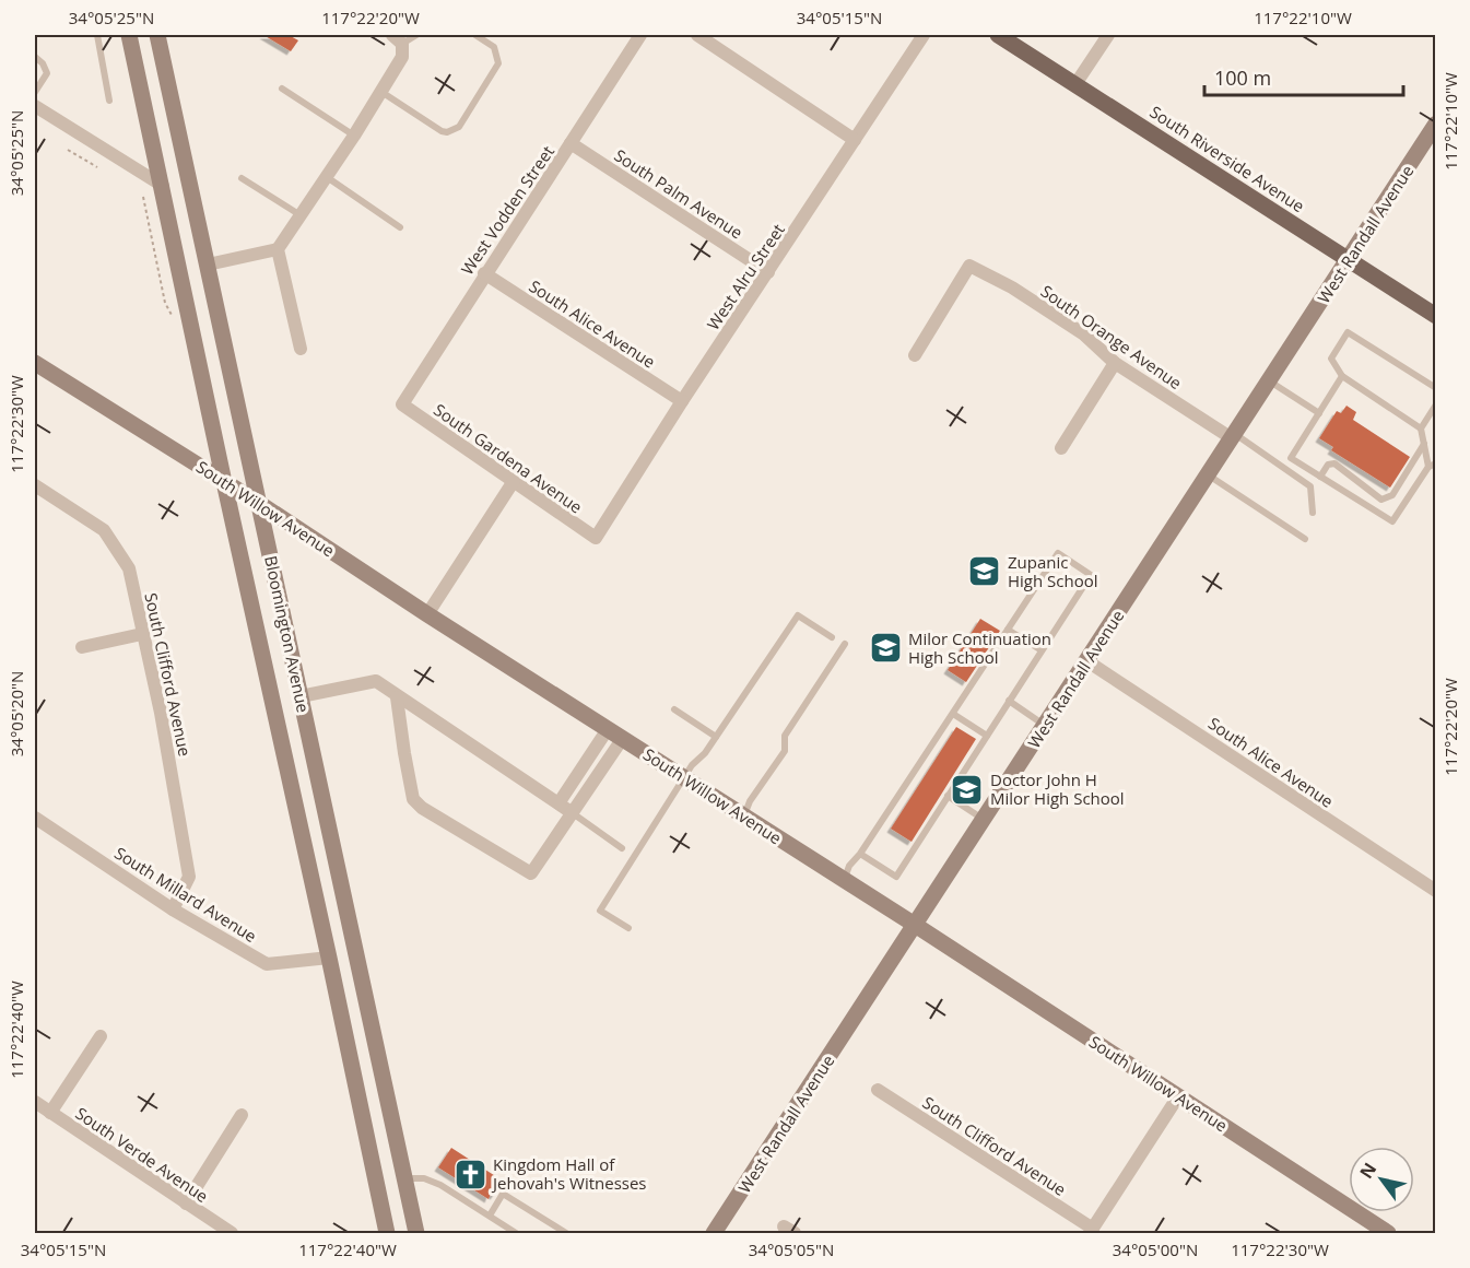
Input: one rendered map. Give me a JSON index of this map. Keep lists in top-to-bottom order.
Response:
{
  "streets": {
    "main road": ["South Riverside Avenue"],
    "street": [
      "South Palm Avenue",
      "West Vodden Street",
      "West Randall Avenue",
      "West Alru Street",
      "South Alice Avenue",
      "South Orange Avenue",
      "South Gardena Avenue",
      "South Willow Avenue",
      "Bloomington Avenue",
      "South Clifford Avenue",
      "South Millard Avenue",
      "South Verde Avenue"
    ]
  },
  "crossings": [
    ["South Riverside Avenue", "West Randall Avenue"],
    ["South Palm Avenue", "West Vodden Street"],
    ["South Palm Avenue", "West Alru Street"],
    ["West Vodden Street", "South Alice Avenue"],
    ["West Vodden Street", "South Gardena Avenue"],
    ["West Randall Avenue", "South Alice Avenue"],
    ["West Randall Avenue", "South Orange Avenue"],
    ["West Randall Avenue", "South Willow Avenue"],
    ["West Alru Street", "South Alice Avenue"],
    ["West Alru Street", "South Gardena Avenue"],
    ["South Willow Avenue", "Bloomington Avenue"],
    ["Bloomington Avenue", "South Millard Avenue"],
    ["South Clifford Avenue", "South Millard Avenue"]
  ],
  "places": {
    "school or university": ["Zupanic High School", "Milor Continuation High School", "Doctor John H Milor High School"],
    "church": ["Kingdom Hall of Jehovah's Witnesses"]
  },
  "scale_bar": "100 m",
  "north": "top left",
  "coordinates": [
    "34°05'25\"N",
    "117°22'20\"W",
    "34°05'15\"N",
    "117°22'10\"W",
    "117°22'30\"W",
    "34°05'20\"N",
    "117°22'40\"W",
    "34°05'05\"N",
    "34°05'00\"N"
  ]
}
